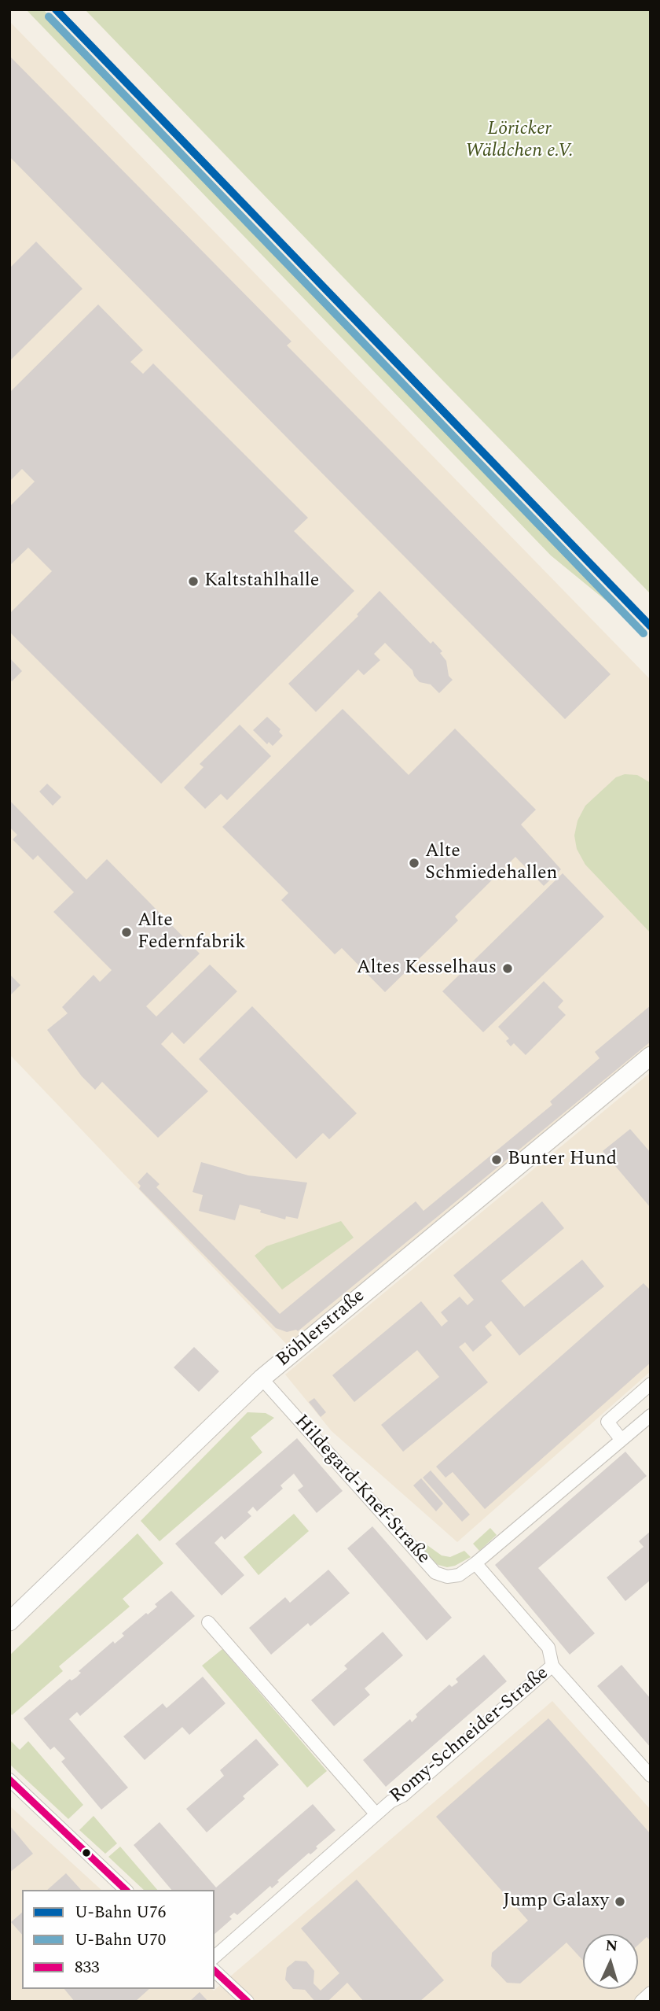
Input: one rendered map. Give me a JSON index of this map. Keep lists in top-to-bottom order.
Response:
{
  "streets": {
    "street": ["Böhlerstraße", "Hildegard-Knef-Straße", "Romy-Schneider-Straße"]
  },
  "crossings": [
    ["Böhlerstraße", "Hildegard-Knef-Straße"]
  ],
  "parks": ["Löricker Wäldchen e.V."],
  "places": [
    "Kaltstahlhalle",
    "Alte Schmiedehallen",
    "Alte Federnfabrik",
    "Altes Kesselhaus",
    "Bunter Hund",
    "Jump Galaxy"
  ],
  "lines": ["metro line U76", "metro line U70", "transit line 833"],
  "legend": ["U-Bahn U76", "U-Bahn U70", "833"],
  "north": "top"
}
